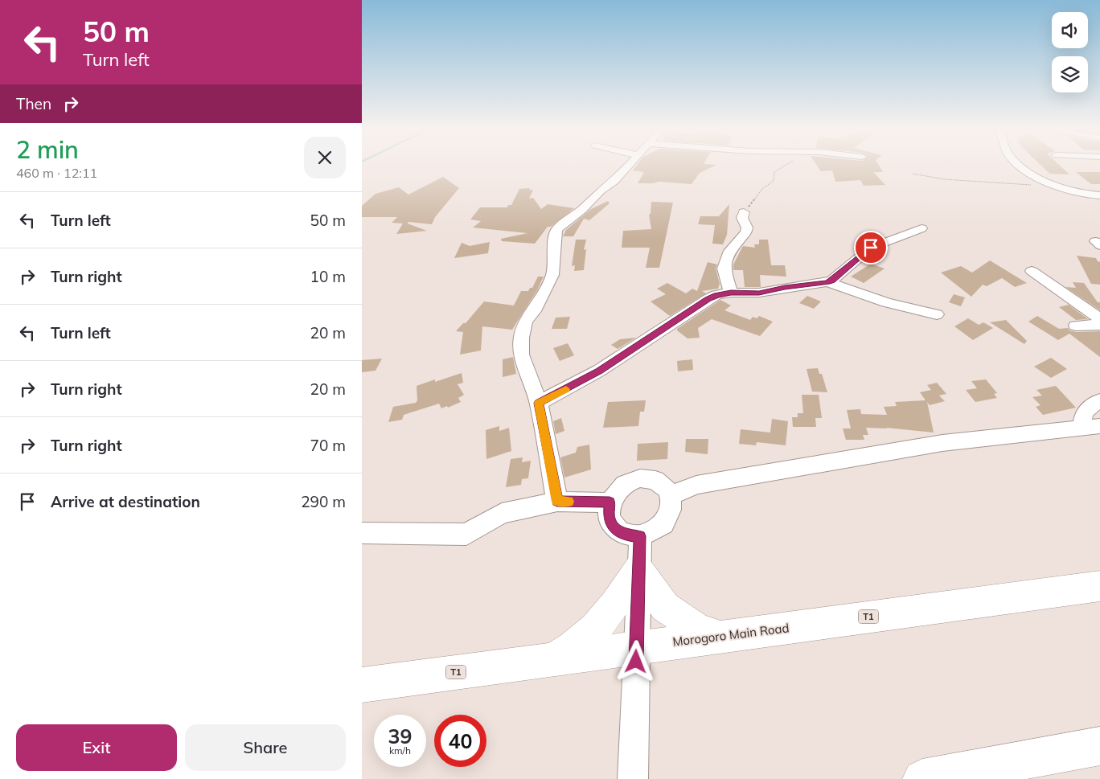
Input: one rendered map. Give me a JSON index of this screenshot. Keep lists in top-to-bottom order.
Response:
{
  "streets": {
    "highway": ["T1", "Morogoro Main Road"]
  },
  "page": {
    "turn": ["50 m", "Turn left"],
    "then": "Then",
    "heading": ["2 min", "460 m · 12:11"],
    "list": [
      {
        "name": "Turn left",
        "value": "50 m"
      },
      {
        "name": "Turn right",
        "value": "10 m"
      },
      {
        "name": "Turn left",
        "value": "20 m"
      },
      {
        "name": "Turn right",
        "value": "20 m"
      },
      {
        "name": "Turn right",
        "value": "70 m"
      },
      {
        "name": "Arrive at destination",
        "value": "290 m"
      }
    ],
    "speed": "39 km/h",
    "limit": "40",
    "buttons": ["Exit", "Share"]
  }
}
